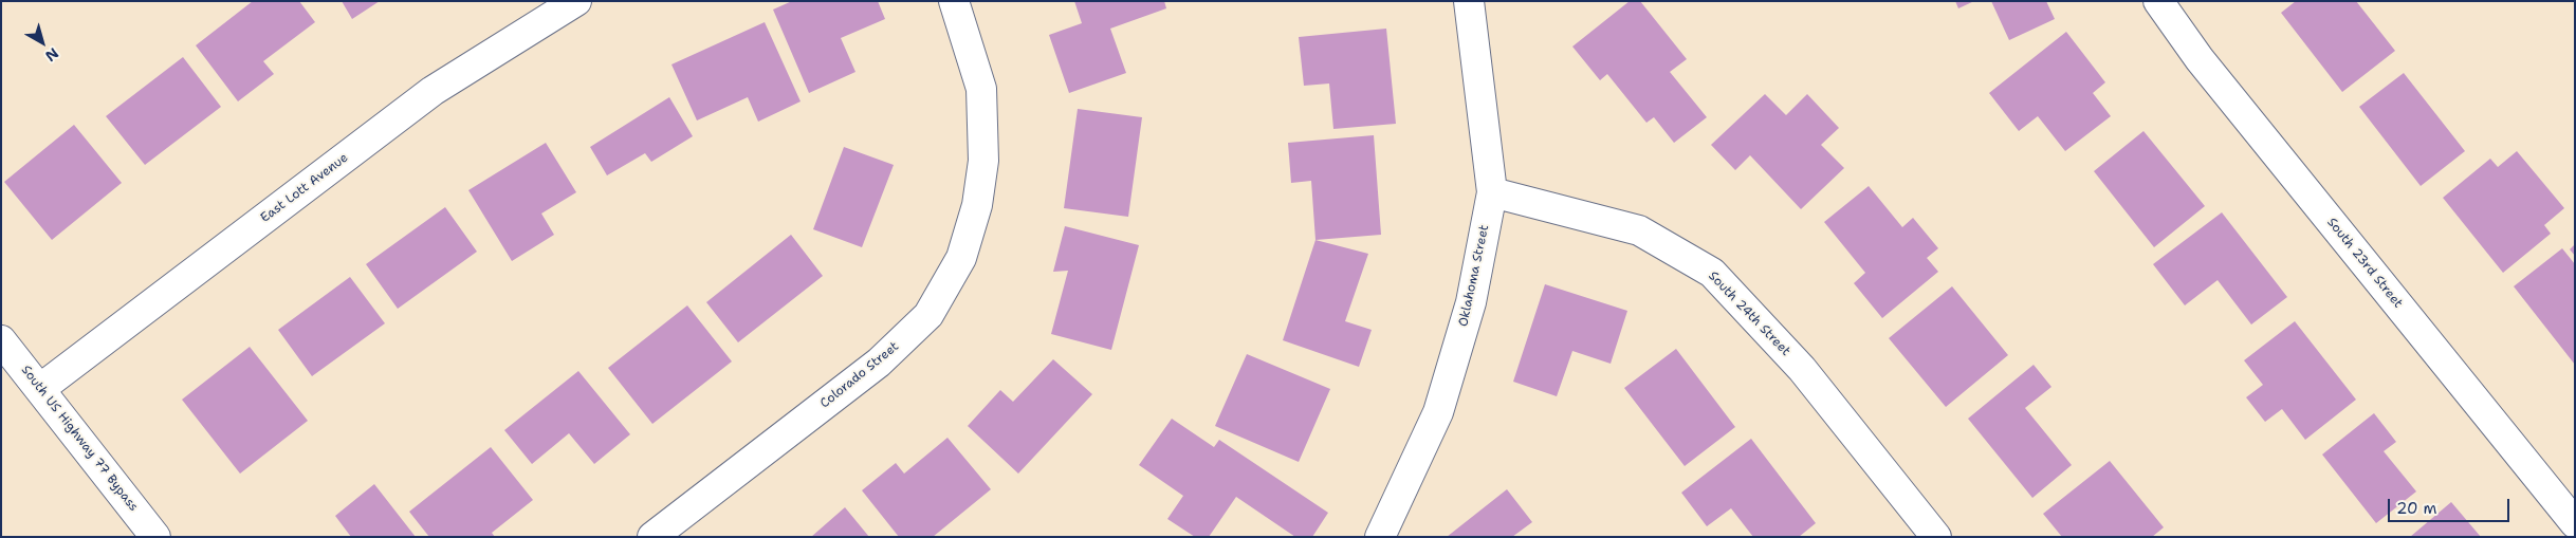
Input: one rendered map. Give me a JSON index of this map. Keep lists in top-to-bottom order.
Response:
{
  "streets": {
    "street": [
      "East Lott Avenue",
      "South 23rd Street",
      "Oklahoma Street",
      "South 24th Street",
      "Colorado Street",
      "South US Highway 77 Bypass"
    ]
  },
  "crossings": [
    ["East Lott Avenue", "South US Highway 77 Bypass"],
    ["Oklahoma Street", "South 24th Street"]
  ],
  "scale_bar": "20 m",
  "north": "bottom right"
}
